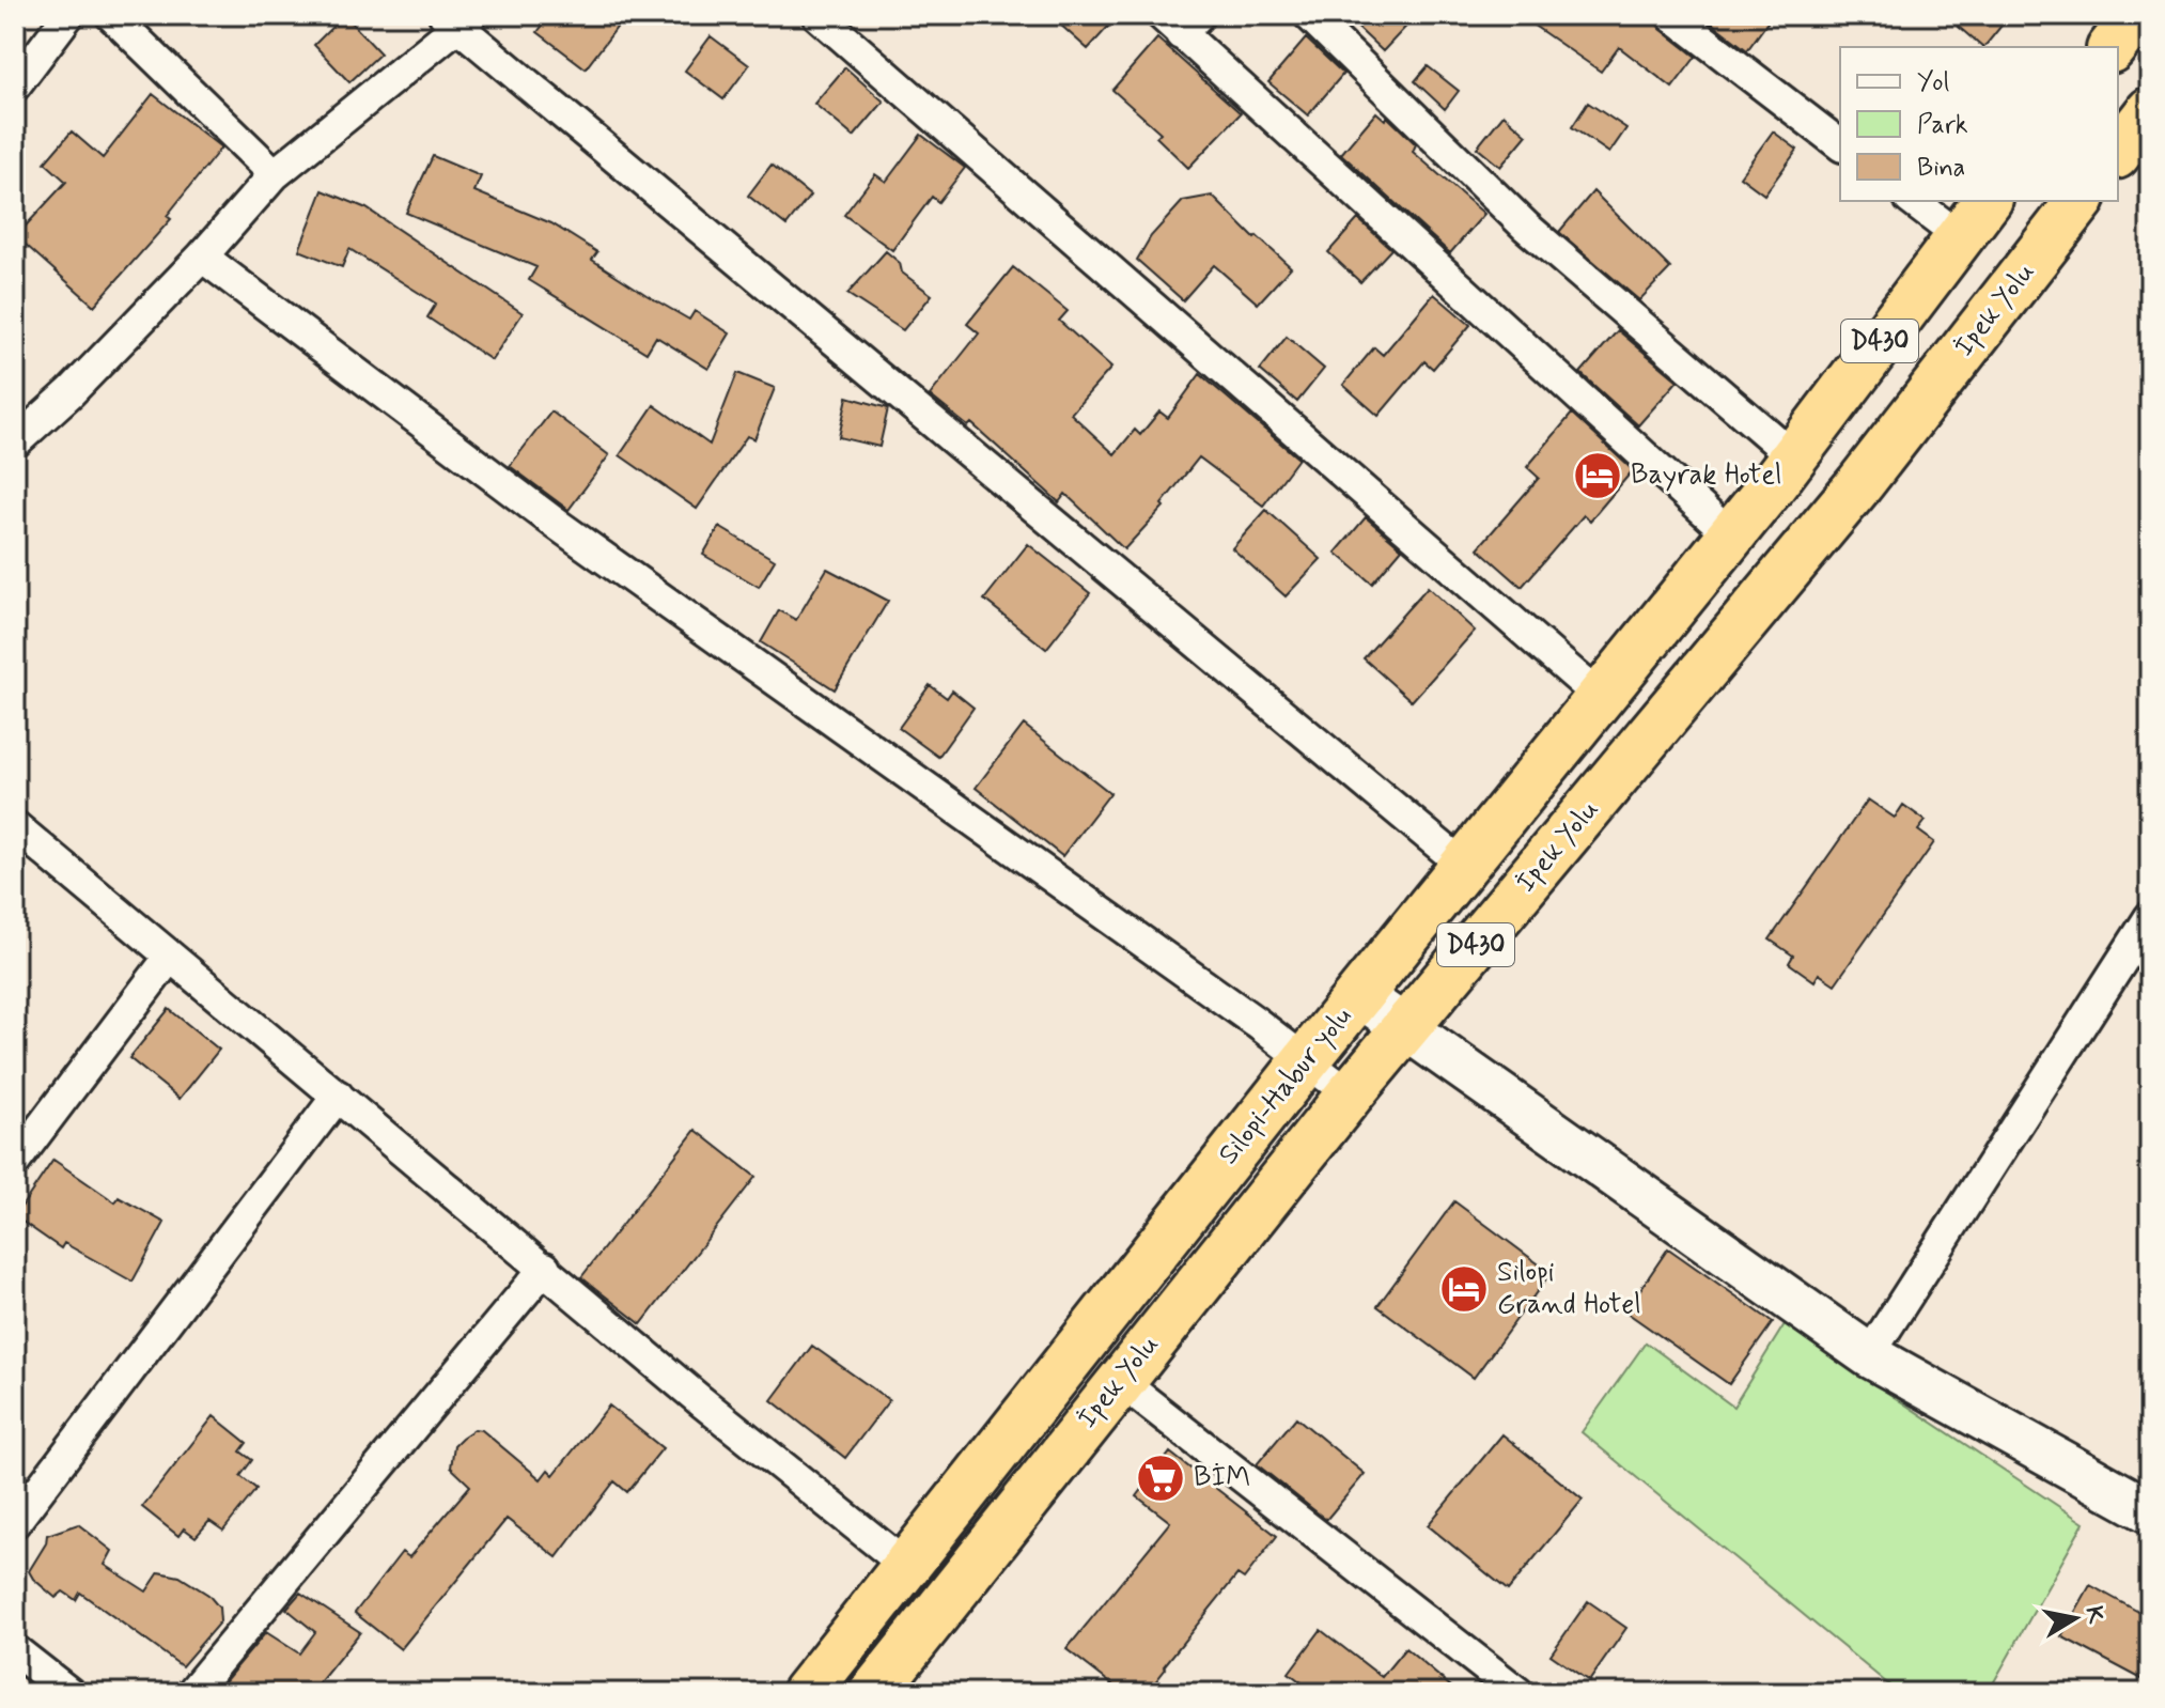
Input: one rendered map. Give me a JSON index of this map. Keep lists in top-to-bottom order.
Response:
{
  "streets": {
    "highway": ["İpek Yolu", "D430", "Silopi-Habur yolu"]
  },
  "crossings": [
    ["D430", "Silopi-Habur yolu"]
  ],
  "places": {
    "hotel": ["Bayrak Hotel", "Silopi Grand Hotel"],
    "supermarket": ["BİM"]
  },
  "legend": ["Yol", "Park", "Bina"],
  "north": "right"
}
